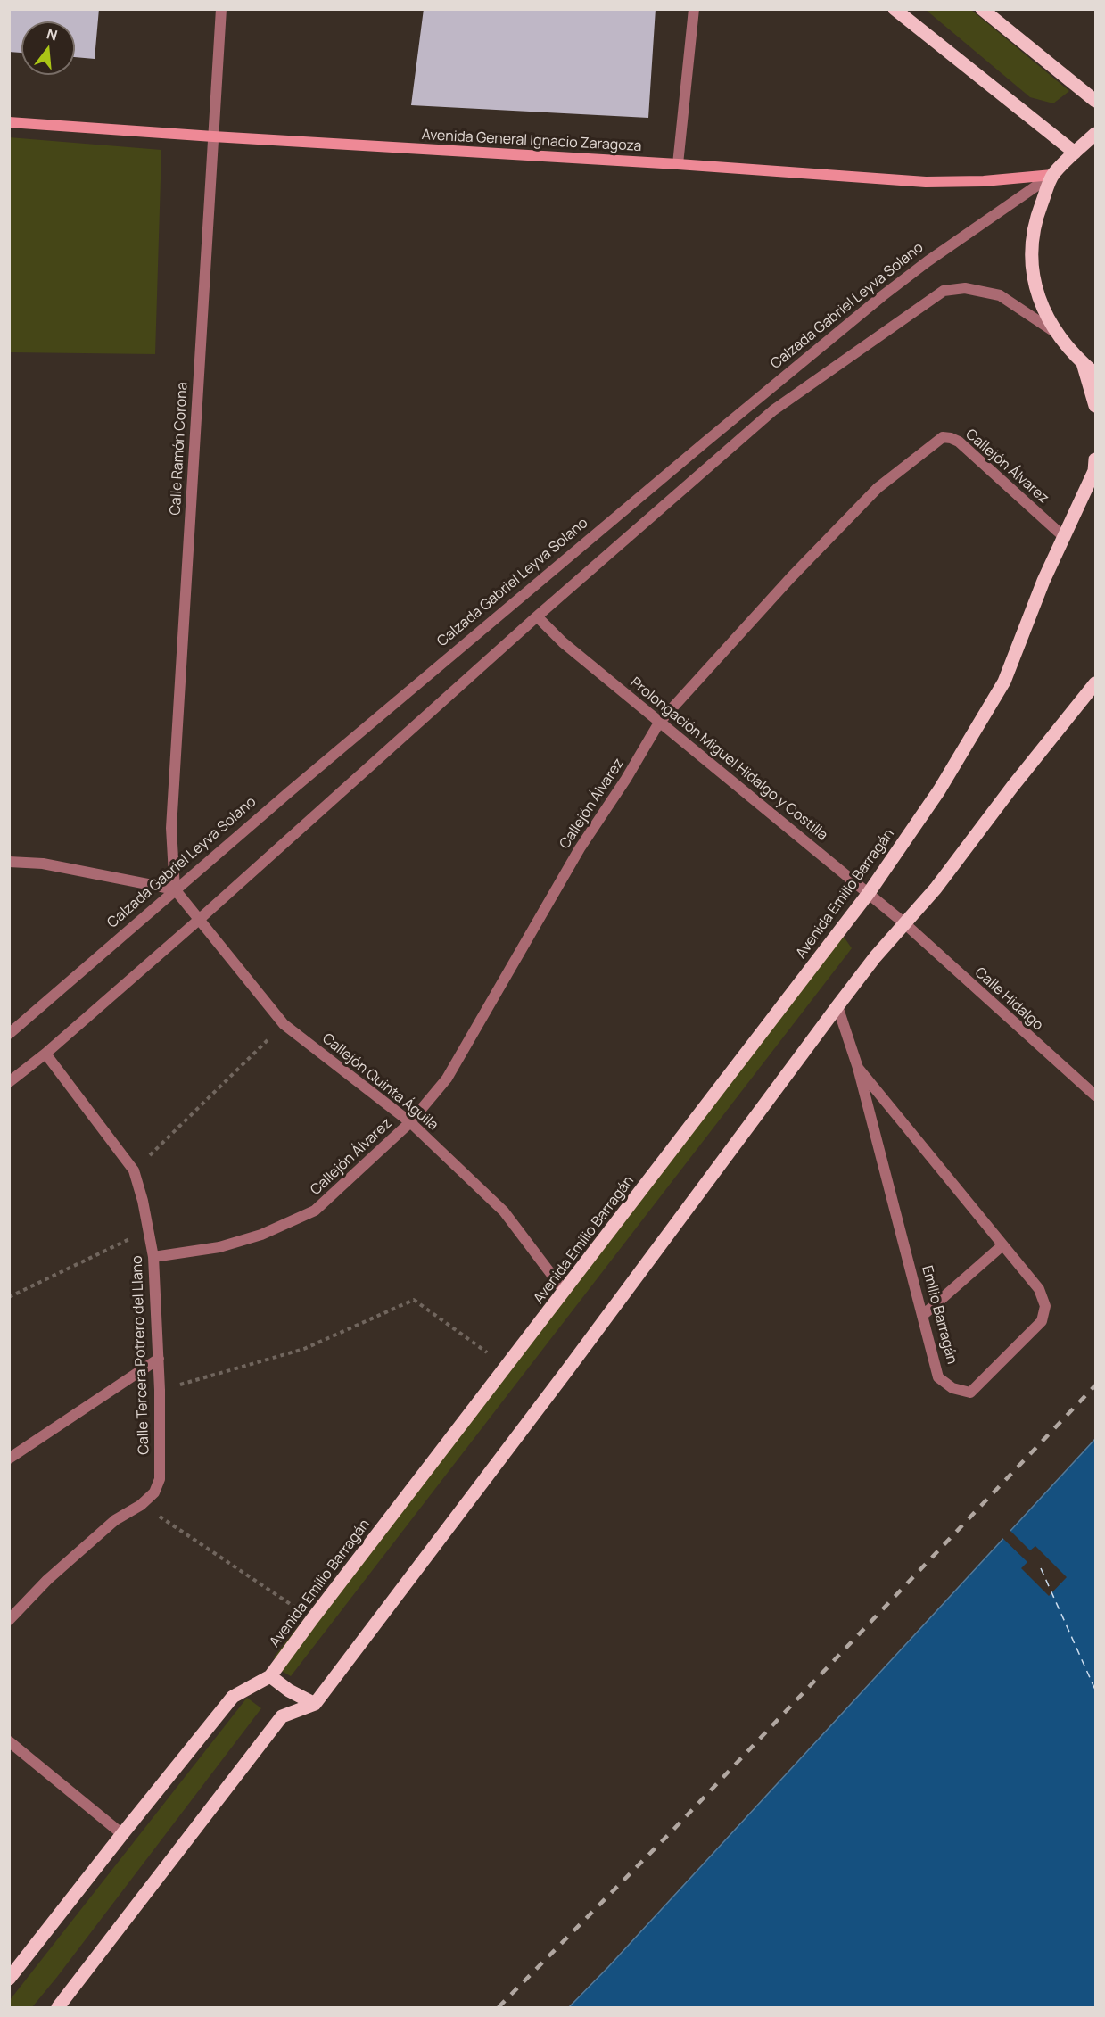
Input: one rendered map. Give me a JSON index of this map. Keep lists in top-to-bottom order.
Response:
{
  "streets": {
    "main road": ["Calzada Gabriel Leyva Solano", "Avenida Emilio Barragán"],
    "street": [
      "Avenida General Ignacio Zaragoza",
      "Calle Ramón Corona",
      "Callejón Álvarez",
      "Prolongación Miguel Hidalgo y Costilla",
      "Calle Hidalgo",
      "Callejón Quinta Águila",
      "Emilio Barragán",
      "Calle Tercera Potrero del Llano"
    ]
  },
  "crossings": [
    ["Avenida General Ignacio Zaragoza", "Calzada Gabriel Leyva Solano"],
    ["Avenida General Ignacio Zaragoza", "Calle Ramón Corona"],
    ["Calzada Gabriel Leyva Solano", "Calle Ramón Corona"],
    ["Calzada Gabriel Leyva Solano", "Prolongación Miguel Hidalgo y Costilla"],
    ["Calzada Gabriel Leyva Solano", "Callejón Quinta Águila"],
    ["Calzada Gabriel Leyva Solano", "Calle Tercera Potrero del Llano"],
    ["Calle Ramón Corona", "Callejón Quinta Águila"],
    ["Callejón Álvarez", "Prolongación Miguel Hidalgo y Costilla"],
    ["Callejón Álvarez", "Avenida Emilio Barragán"],
    ["Callejón Álvarez", "Callejón Quinta Águila"],
    ["Callejón Álvarez", "Calle Tercera Potrero del Llano"],
    ["Prolongación Miguel Hidalgo y Costilla", "Avenida Emilio Barragán"],
    ["Prolongación Miguel Hidalgo y Costilla", "Calle Hidalgo"],
    ["Avenida Emilio Barragán", "Callejón Quinta Águila"]
  ],
  "north": "top"
}
